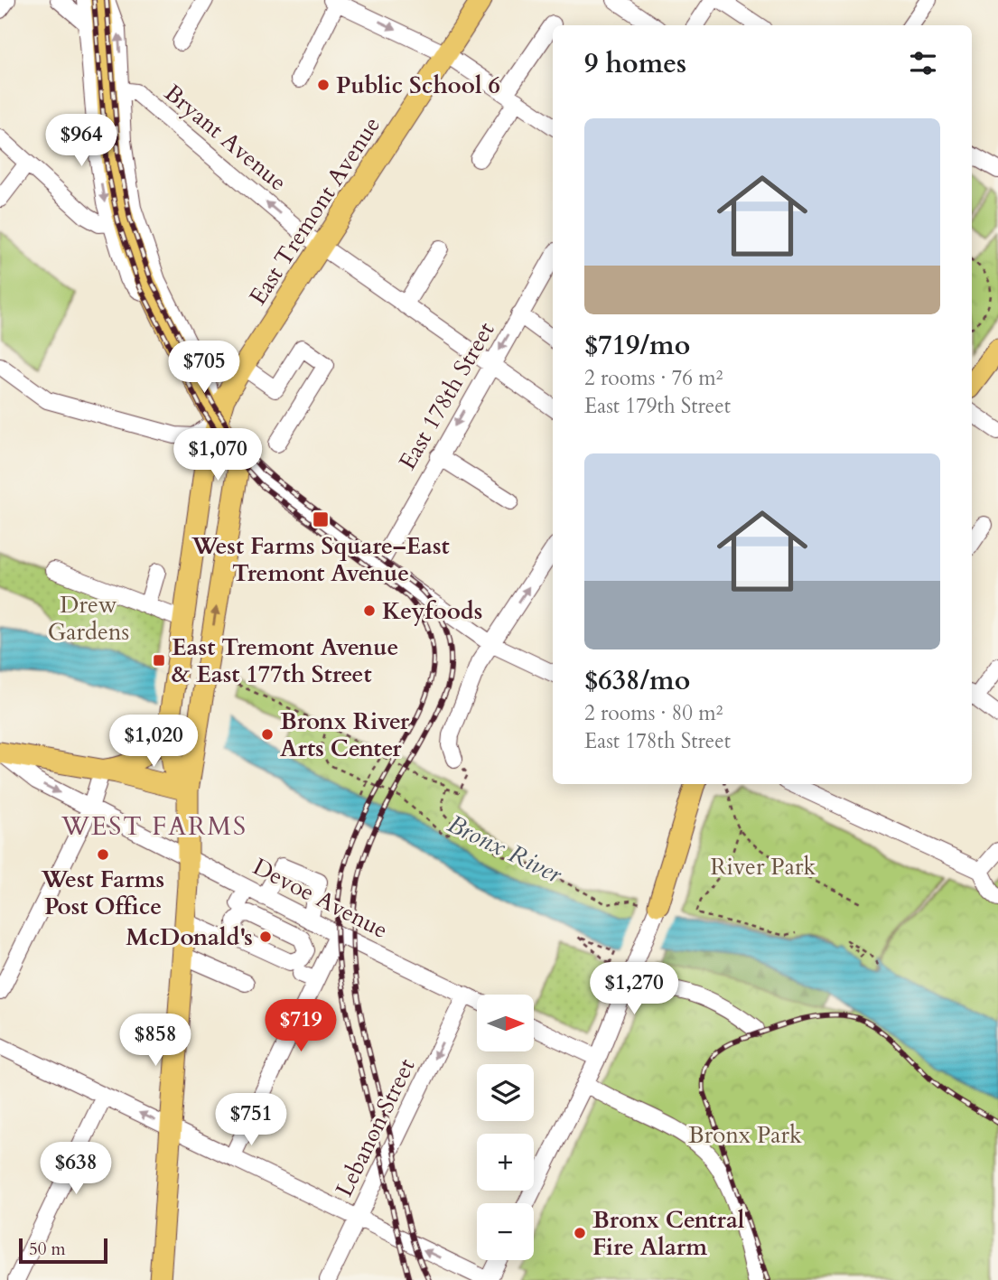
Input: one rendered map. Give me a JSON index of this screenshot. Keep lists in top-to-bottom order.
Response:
{
  "streets": {
    "main road": ["East Tremont Avenue"],
    "street": [
      "Bryant Avenue",
      "East 178th Street",
      "Devoe Avenue",
      "Lebanon Street"
    ]
  },
  "crossings": [
    ["Bryant Avenue", "East Tremont Avenue"],
    ["Bryant Avenue", "East 178th Street"],
    ["East Tremont Avenue", "Devoe Avenue"],
    ["Devoe Avenue", "Lebanon Street"]
  ],
  "one_way": ["Bryant Avenue", "Lebanon Street"],
  "districts": ["WEST FARMS"],
  "water": ["Bronx River"],
  "parks": ["Drew Gardens", "River Park", "Bronx Park"],
  "places": {
    "other": [
      "Public School 6",
      "Keyfoods",
      "Bronx River Arts Center",
      "West Farms Post Office",
      "McDonald's",
      "Bronx Central Fire Alarm"
    ],
    "transit": ["West Farms Square–East Tremont Avenue", "East Tremont Avenue & East 177th Street"]
  },
  "scale_bar": "50 m",
  "north": "right",
  "page": {
    "heading": "9 homes",
    "list": [
      {
        "name": "$719/mo",
        "note": "2 rooms · 76 m² · East 179th Street"
      },
      {
        "name": "$638/mo",
        "note": "2 rooms · 80 m² · East 178th Street"
      }
    ],
    "price": [
      "$964",
      "$705",
      "$1,070",
      "$1,020",
      "$1,270",
      "$719",
      "$858",
      "$751",
      "$638"
    ],
    "map_buttons": ["+", "−"],
    "scale": "50 m"
  }
}
